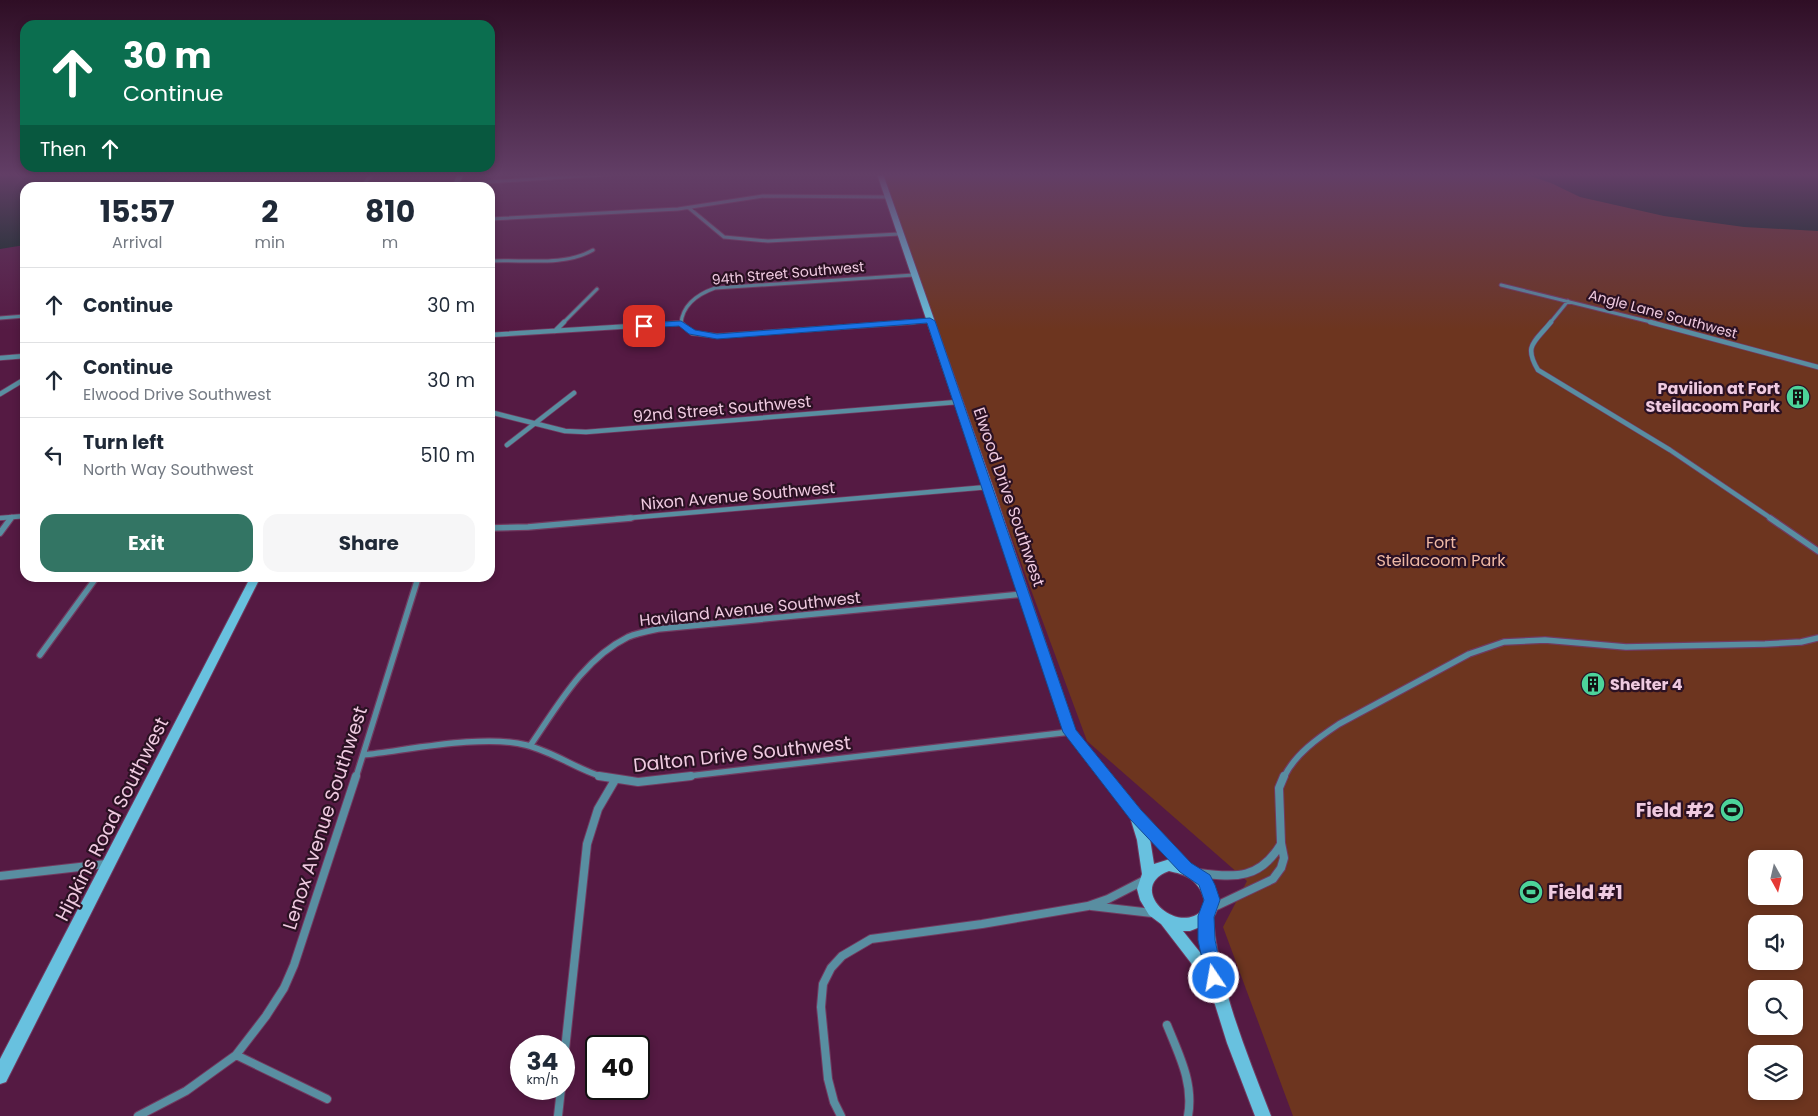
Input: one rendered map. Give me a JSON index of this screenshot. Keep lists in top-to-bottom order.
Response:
{
  "streets": {
    "street": [
      "94th Street Southwest",
      "Angle Lane Southwest",
      "92nd Street Southwest",
      "Nixon Avenue Southwest",
      "Elwood Drive Southwest",
      "Haviland Avenue Southwest",
      "Dalton Drive Southwest",
      "Lenox Avenue Southwest",
      "Hipkins Road Southwest"
    ]
  },
  "crossings": [
    ["94th Street Southwest", "Elwood Drive Southwest"],
    ["92nd Street Southwest", "Elwood Drive Southwest"],
    ["Nixon Avenue Southwest", "Elwood Drive Southwest"],
    ["Elwood Drive Southwest", "Haviland Avenue Southwest"],
    ["Elwood Drive Southwest", "Dalton Drive Southwest"],
    ["Haviland Avenue Southwest", "Dalton Drive Southwest"],
    ["Dalton Drive Southwest", "Lenox Avenue Southwest"]
  ],
  "parks": ["Fort Steilacoom Park"],
  "places": {
    "building": ["Pavilion at Fort Steilacoom Park", "Shelter 4"],
    "sports": ["Field #2", "Field #1"]
  },
  "north": "bottom",
  "page": {
    "turn": ["30 m", "Continue"],
    "then": "Then",
    "eta": [
      "15:57",
      "Arrival",
      "2",
      "min",
      "810",
      "m"
    ],
    "list": [
      {
        "name": "Continue",
        "value": "30 m"
      },
      {
        "name": "Continue",
        "note": "Elwood Drive Southwest",
        "value": "30 m"
      },
      {
        "name": "Turn left",
        "note": "North Way Southwest",
        "value": "510 m"
      }
    ],
    "buttons": ["Exit", "Share"],
    "speed": "34 km/h",
    "limit": "40"
  }
}
